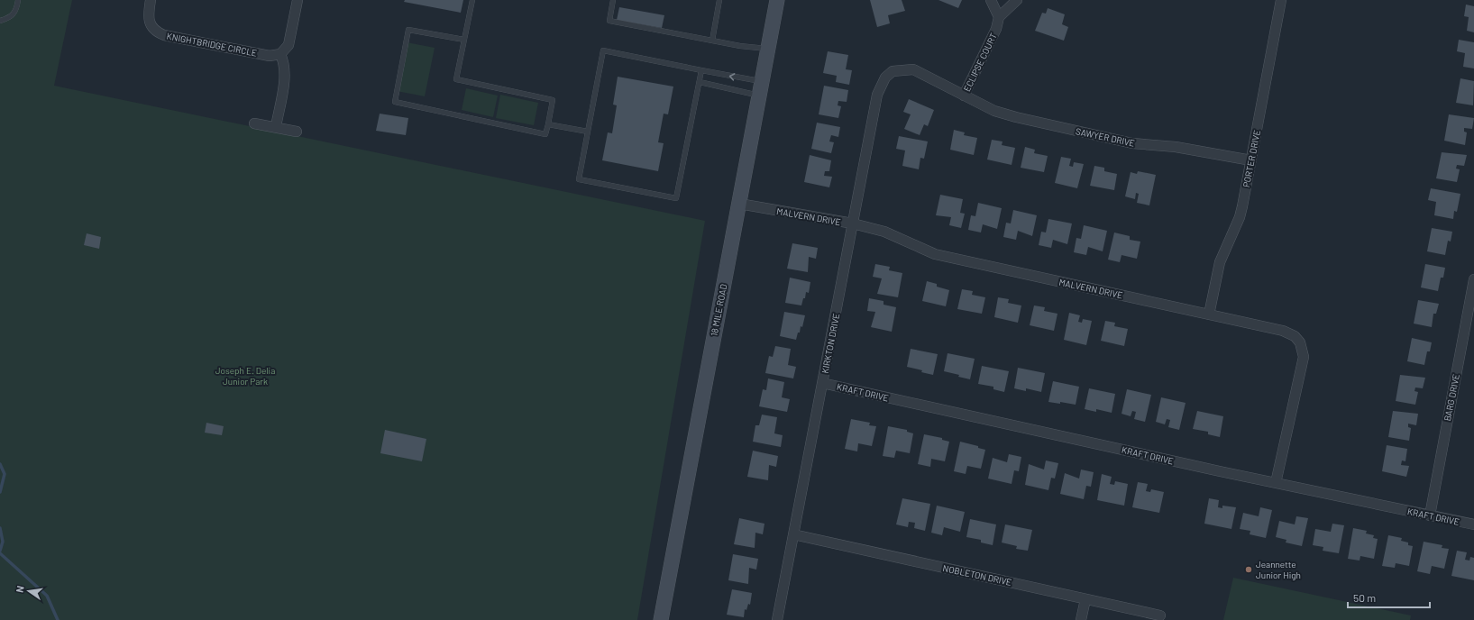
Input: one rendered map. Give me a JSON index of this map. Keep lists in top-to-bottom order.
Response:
{
  "streets": {
    "main road": ["18 MILE ROAD"],
    "street": [
      "KNIGHTBRIDGE CIRCLE",
      "ECLIPSE COURT",
      "SAWYER DRIVE",
      "PORTER DRIVE",
      "MALVERN DRIVE",
      "KIRKTON DRIVE",
      "KRAFT DRIVE",
      "BARG DRIVE",
      "NOBLETON DRIVE"
    ]
  },
  "crossings": [
    ["ECLIPSE COURT", "SAWYER DRIVE"],
    ["ECLIPSE COURT", "KIRKTON DRIVE"],
    ["SAWYER DRIVE", "PORTER DRIVE"],
    ["PORTER DRIVE", "MALVERN DRIVE"],
    ["MALVERN DRIVE", "18 MILE ROAD"],
    ["MALVERN DRIVE", "KIRKTON DRIVE"],
    ["MALVERN DRIVE", "KRAFT DRIVE"],
    ["KIRKTON DRIVE", "KRAFT DRIVE"],
    ["KIRKTON DRIVE", "NOBLETON DRIVE"],
    ["KRAFT DRIVE", "BARG DRIVE"]
  ],
  "parks": ["Joseph E. Delia Junior Park"],
  "places": ["Jeannette Junior High"],
  "scale_bar": "50 m",
  "north": "left"
}
